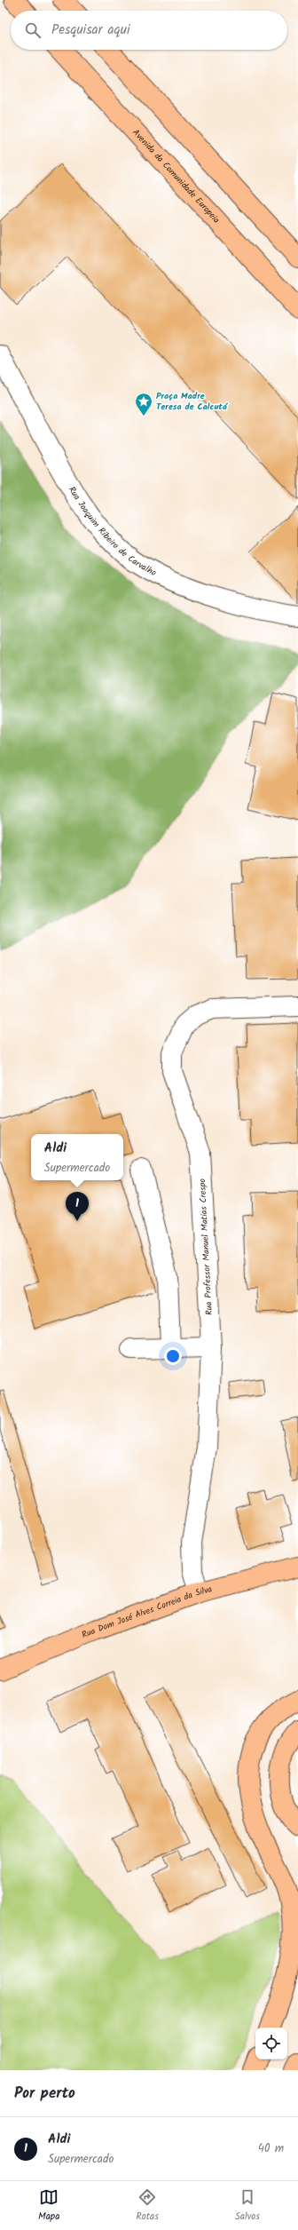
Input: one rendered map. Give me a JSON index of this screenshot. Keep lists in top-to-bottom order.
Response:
{
  "streets": {
    "main road": ["Avenida da Comunidade Europeia", "Rua Dom José Alves Correia da Silva"],
    "street": ["Rua Joaquim Ribeiro de Carvalho", "Rua Professor Manuel Matias Crespo"]
  },
  "crossings": [
    ["Rua Professor Manuel Matias Crespo", "Rua Dom José Alves Correia da Silva"]
  ],
  "places": {
    "place": ["Praça Madre Teresa de Calcutá"]
  },
  "page": {
    "search": "Pesquisar aqui",
    "popup": ["Aldi", "Supermercado"],
    "pins": "1",
    "heading": "Por perto",
    "list": [
      {
        "mark": "1",
        "name": "Aldi",
        "note": "Supermercado",
        "value": "40 m"
      }
    ],
    "nav": ["Mapa", "Rotas", "Salvos"]
  }
}
